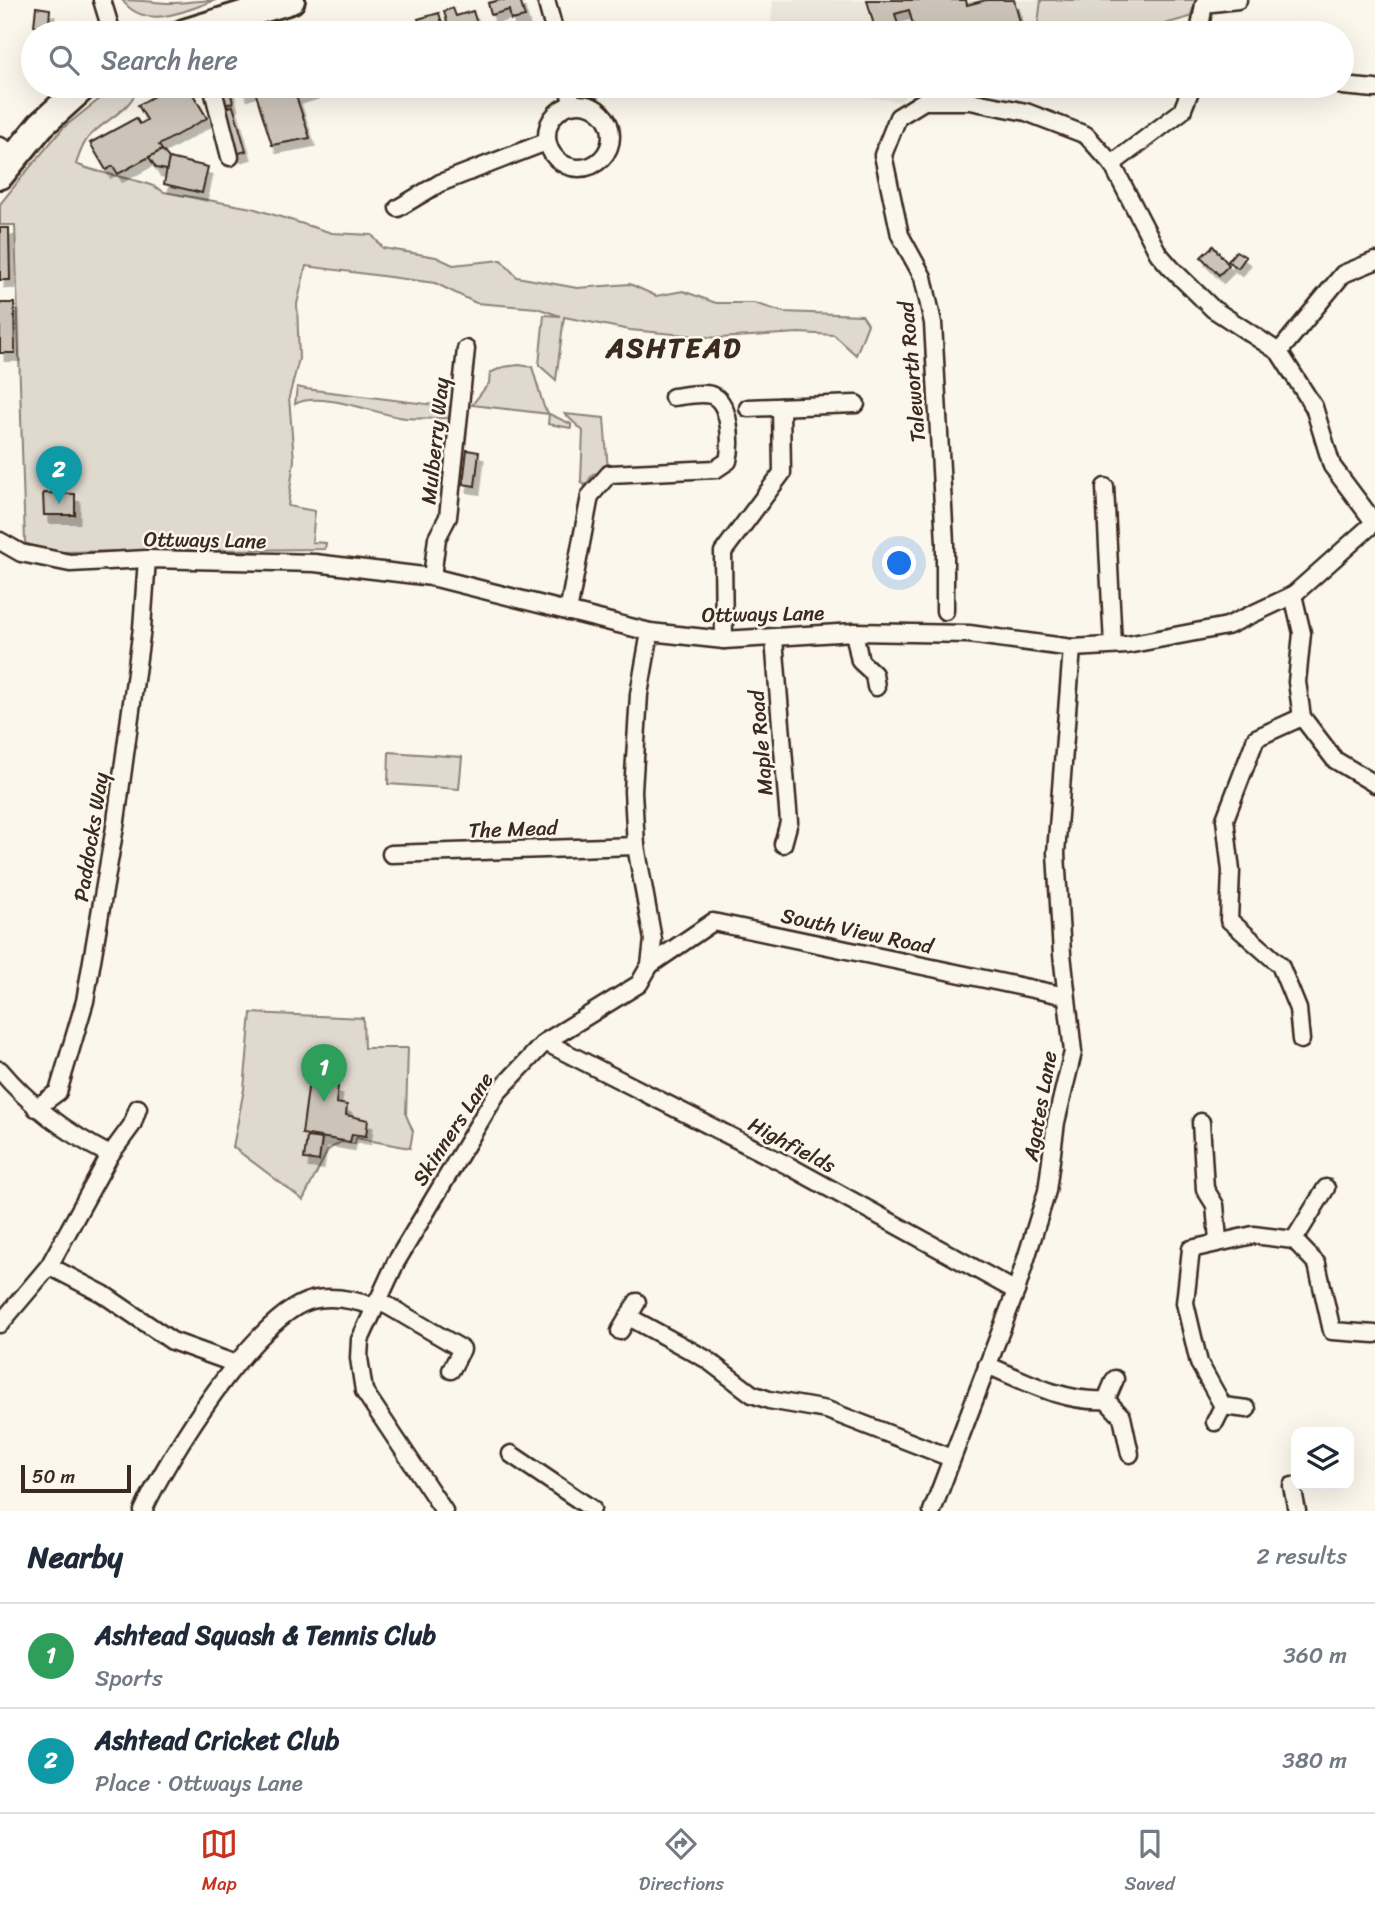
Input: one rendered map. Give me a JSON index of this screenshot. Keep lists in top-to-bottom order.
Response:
{
  "streets": {
    "street": [
      "Taleworth Road",
      "Mulberry Way",
      "Ottways Lane",
      "Maple Road",
      "The Mead",
      "Paddocks Way",
      "South View Road",
      "Agates Lane",
      "Skinners Lane",
      "Highfields"
    ]
  },
  "crossings": [
    ["Taleworth Road", "Ottways Lane"],
    ["Mulberry Way", "Ottways Lane"],
    ["Ottways Lane", "Maple Road"],
    ["Ottways Lane", "Paddocks Way"],
    ["Ottways Lane", "Agates Lane"],
    ["South View Road", "Agates Lane"],
    ["South View Road", "Skinners Lane"],
    ["Agates Lane", "Highfields"],
    ["Skinners Lane", "Highfields"]
  ],
  "districts": ["ASHTEAD"],
  "scale_bar": "50 m",
  "page": {
    "search": "Search here",
    "pins": ["2", "1"],
    "scale": "50 m",
    "heading": ["Nearby", "2 results"],
    "list": [
      {
        "mark": "1",
        "name": "Ashtead Squash & Tennis Club",
        "note": "Sports",
        "value": "360 m"
      },
      {
        "mark": "2",
        "name": "Ashtead Cricket Club",
        "note": "Place · Ottways Lane",
        "value": "380 m"
      }
    ],
    "nav": ["Map", "Directions", "Saved"]
  }
}
